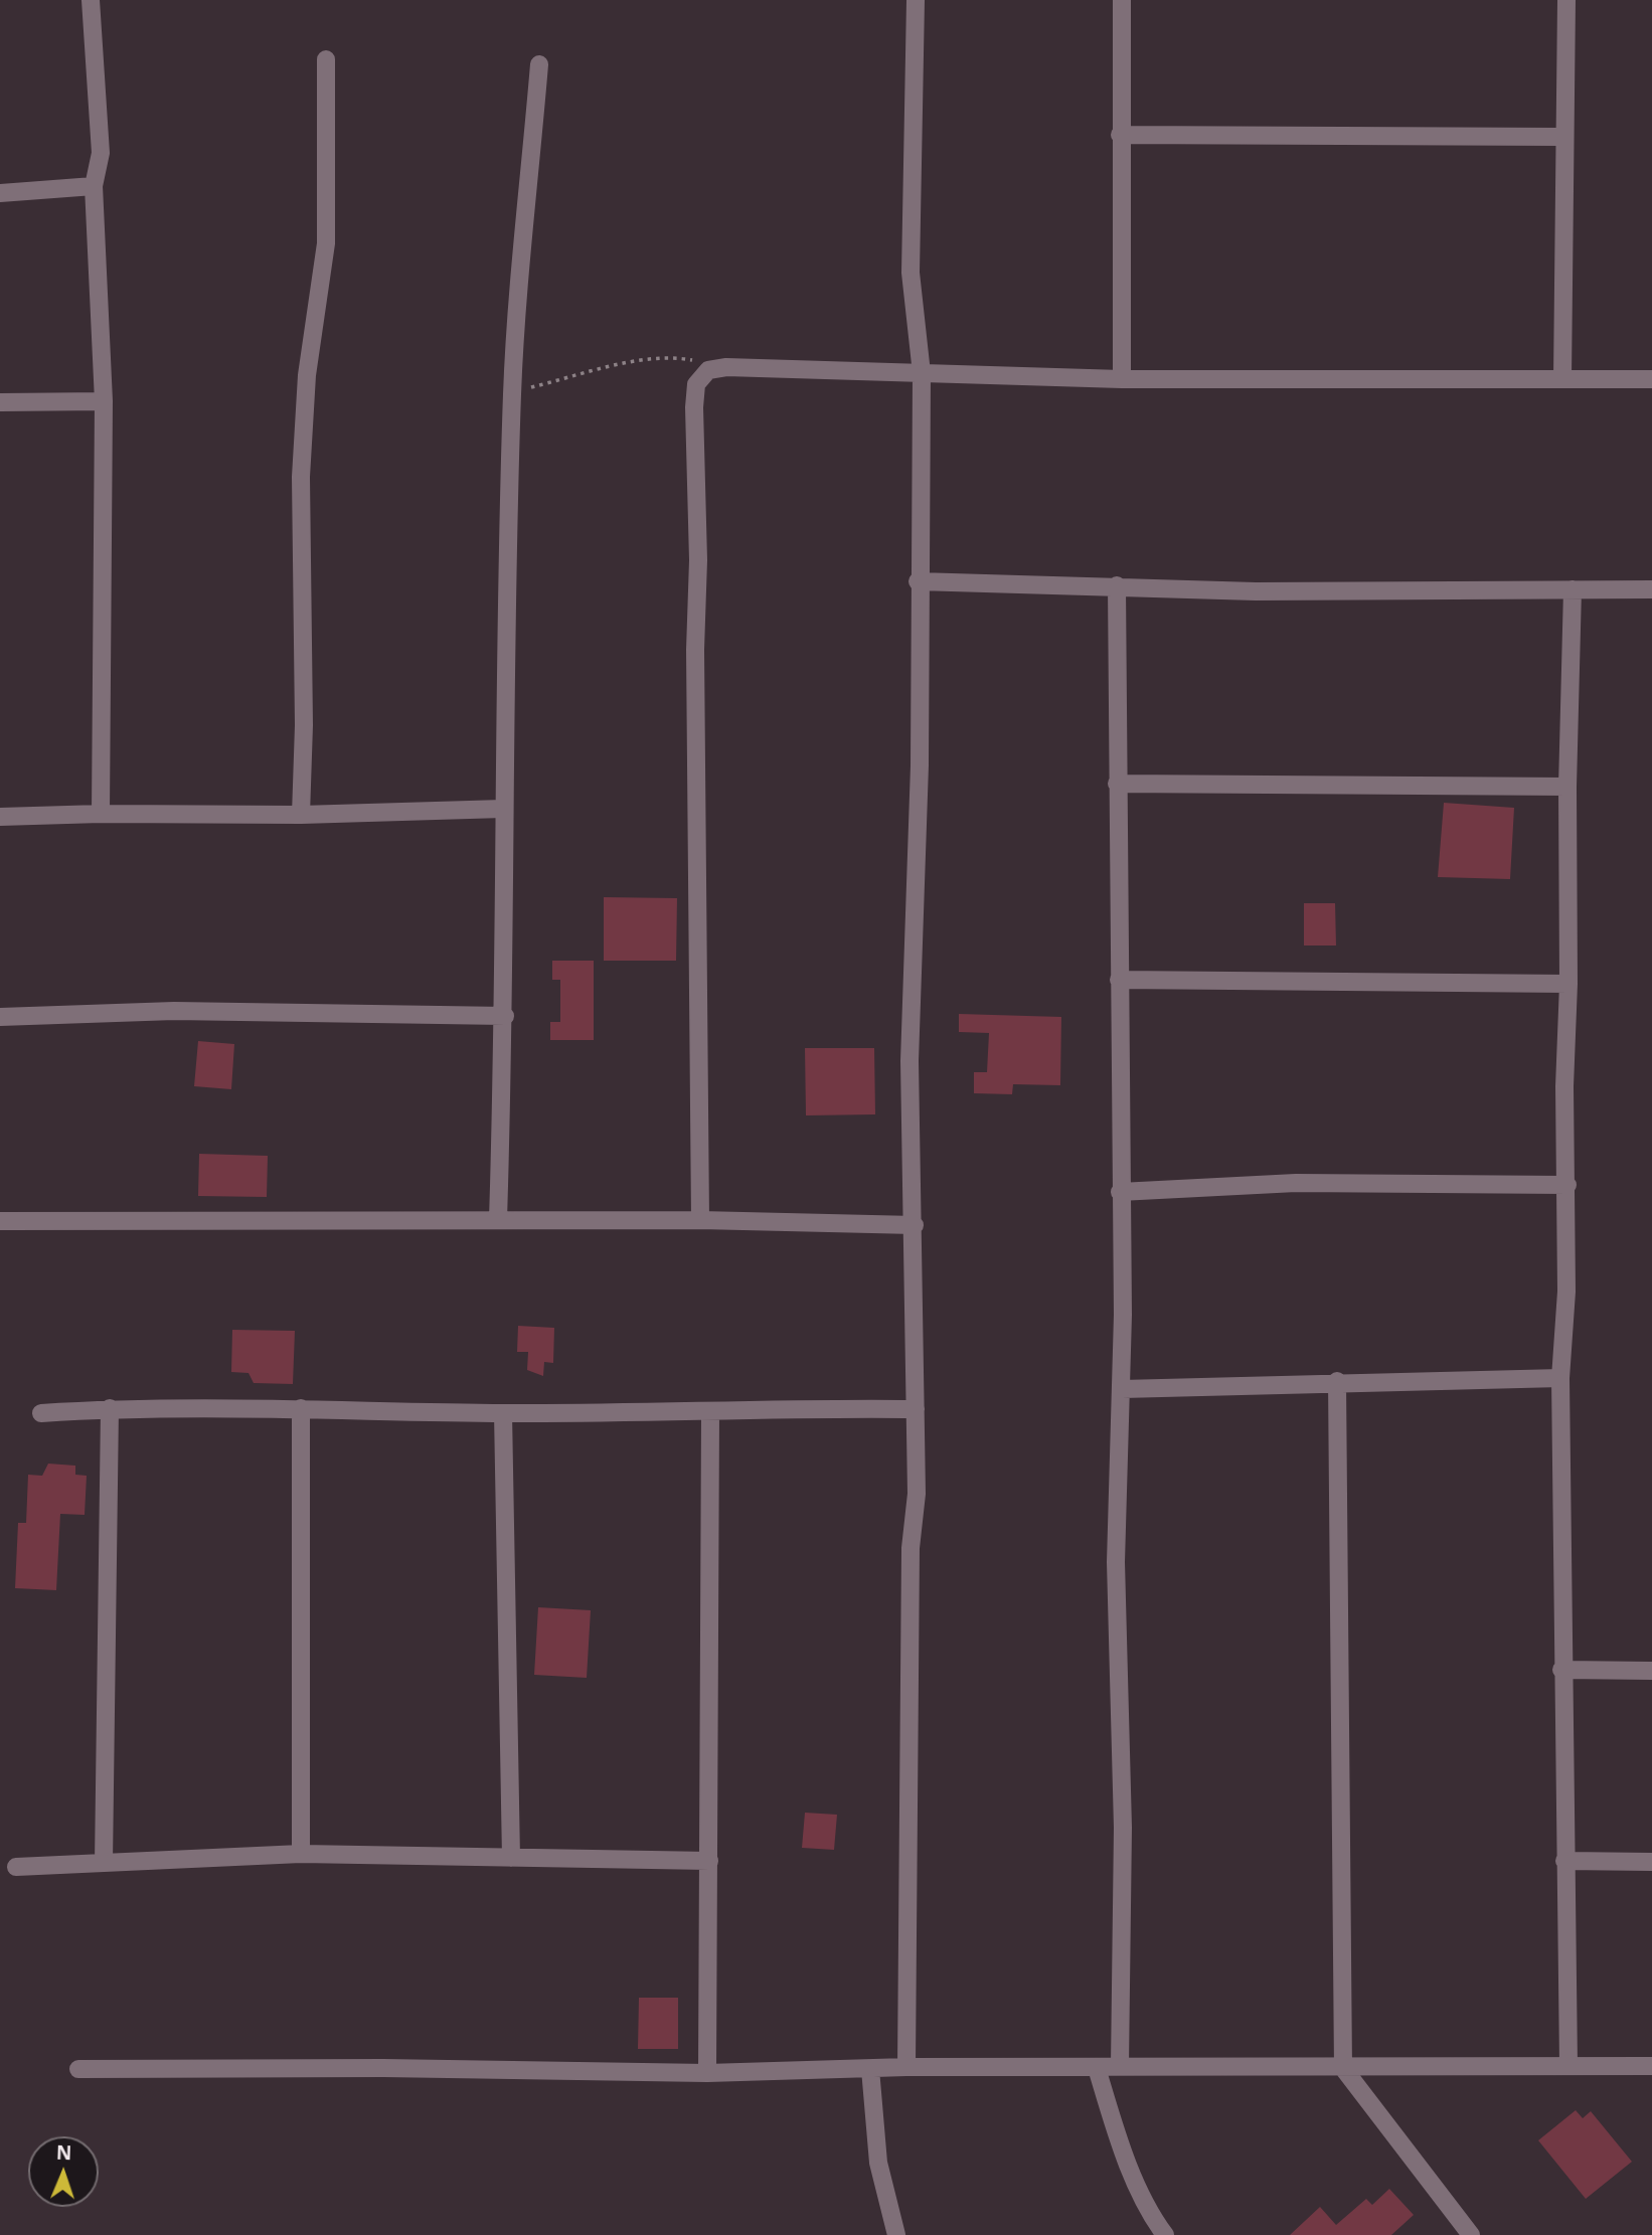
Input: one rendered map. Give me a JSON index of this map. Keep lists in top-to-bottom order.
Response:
{
  "north": "top"
}
